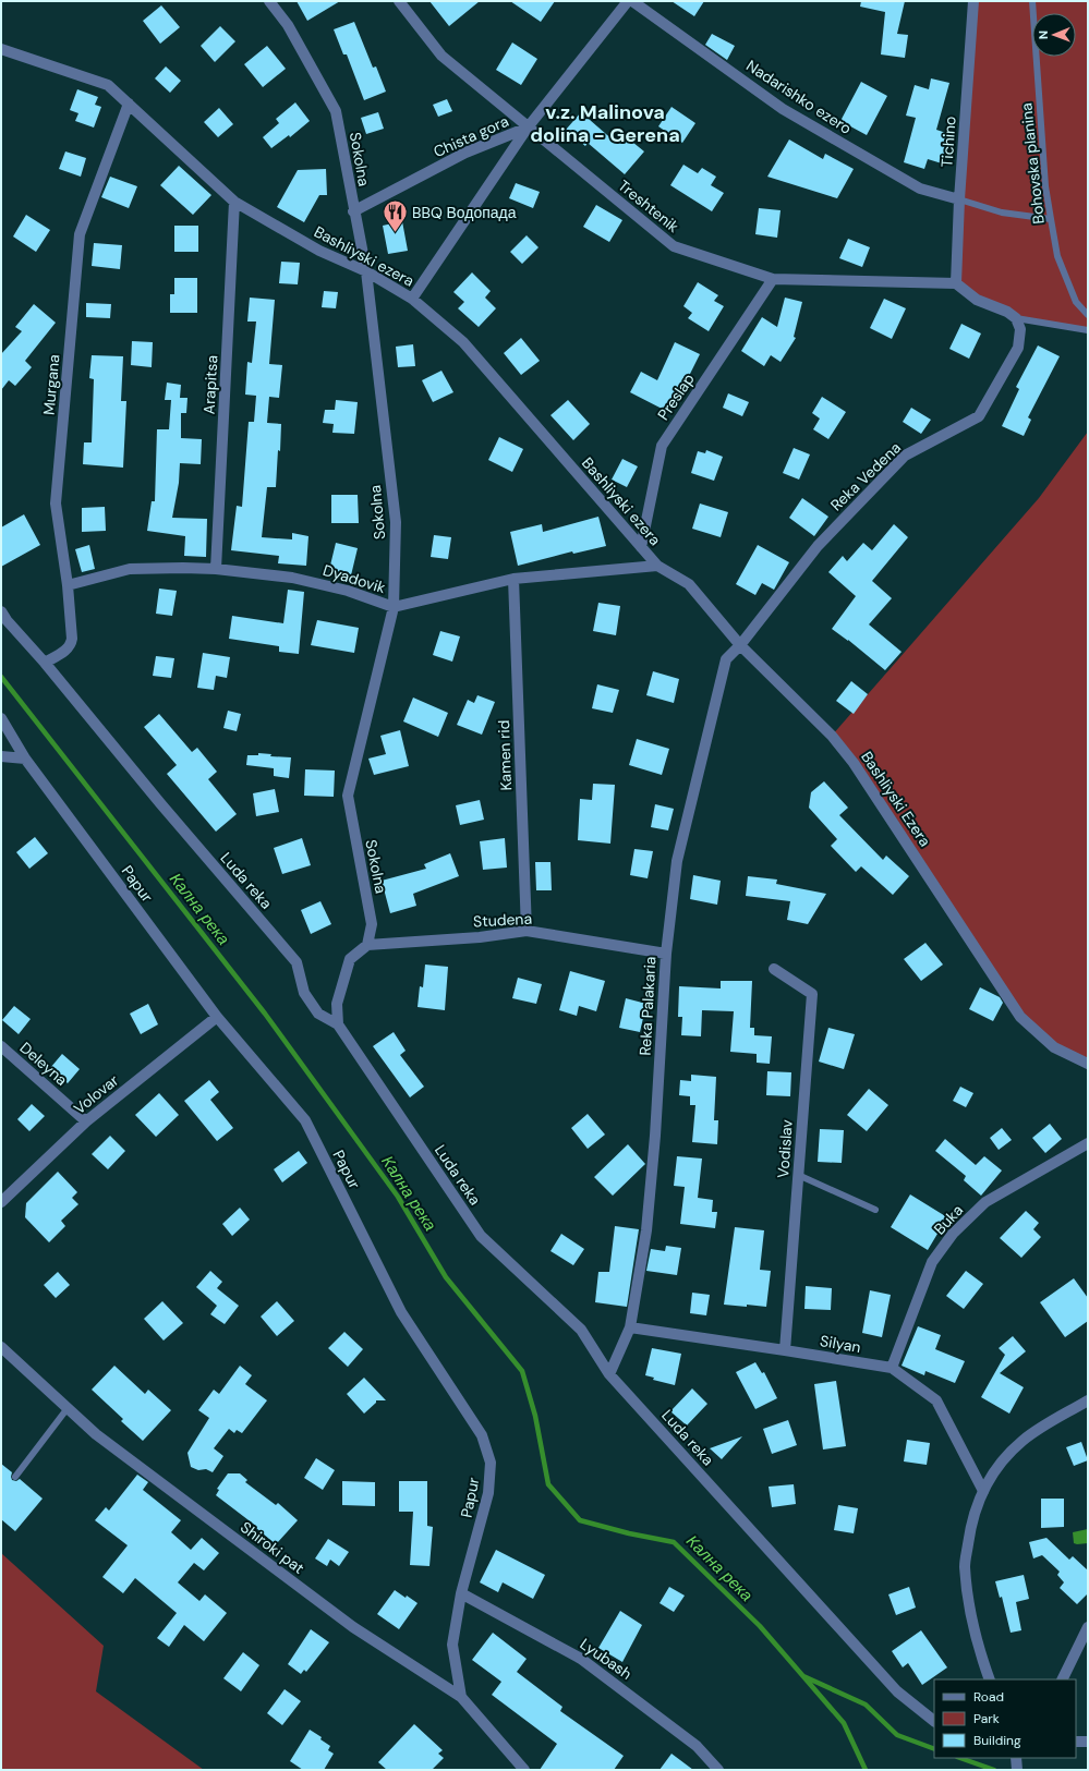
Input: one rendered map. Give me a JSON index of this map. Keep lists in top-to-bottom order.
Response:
{
  "streets": {
    "street": [
      "Nadarishko ezero",
      "Chista gora",
      "Tichino",
      "Sokolna",
      "Treshtenik",
      "Bashliyski ezera",
      "Murgana",
      "Arapitsa",
      "Preslap",
      "Reka Vedena",
      "Dyadovik",
      "Kamen rid",
      "Bashliyski Ezera",
      "Luda reka",
      "Papur",
      "Studena",
      "Reka Palakaria",
      "Deleyna",
      "Volovar",
      "Vodislav",
      "Buka",
      "Silyan",
      "Shiroki pat",
      "Lyubash"
    ],
    "lane": ["Bohovska planina"]
  },
  "crossings": [
    ["Nadarishko ezero", "Tichino"],
    ["Chista gora", "Sokolna"],
    ["Chista gora", "Treshtenik"],
    ["Tichino", "Treshtenik"],
    ["Sokolna", "Bashliyski ezera"],
    ["Sokolna", "Dyadovik"],
    ["Sokolna", "Studena"],
    ["Treshtenik", "Preslap"],
    ["Bashliyski ezera", "Murgana"],
    ["Bashliyski ezera", "Arapitsa"],
    ["Bashliyski ezera", "Preslap"],
    ["Bashliyski ezera", "Dyadovik"],
    ["Bashliyski ezera", "Bashliyski Ezera"],
    ["Murgana", "Dyadovik"],
    ["Murgana", "Luda reka"],
    ["Arapitsa", "Dyadovik"],
    ["Reka Vedena", "Bashliyski Ezera"],
    ["Reka Vedena", "Reka Palakaria"],
    ["Dyadovik", "Kamen rid"],
    ["Dyadovik", "Bashliyski Ezera"],
    ["Kamen rid", "Studena"],
    ["Bashliyski Ezera", "Reka Palakaria"],
    ["Luda reka", "Reka Palakaria"],
    ["Papur", "Volovar"],
    ["Papur", "Shiroki pat"],
    ["Papur", "Lyubash"],
    ["Studena", "Reka Palakaria"],
    ["Reka Palakaria", "Silyan"],
    ["Deleyna", "Volovar"],
    ["Vodislav", "Silyan"],
    ["Buka", "Silyan"]
  ],
  "districts": ["v.z. Malinova dolina - Gerena"],
  "water": ["Кална река"],
  "places": {
    "restaurant": ["BBQ Водопада"]
  },
  "legend": ["Road", "Park", "Building"],
  "north": "left"
}
